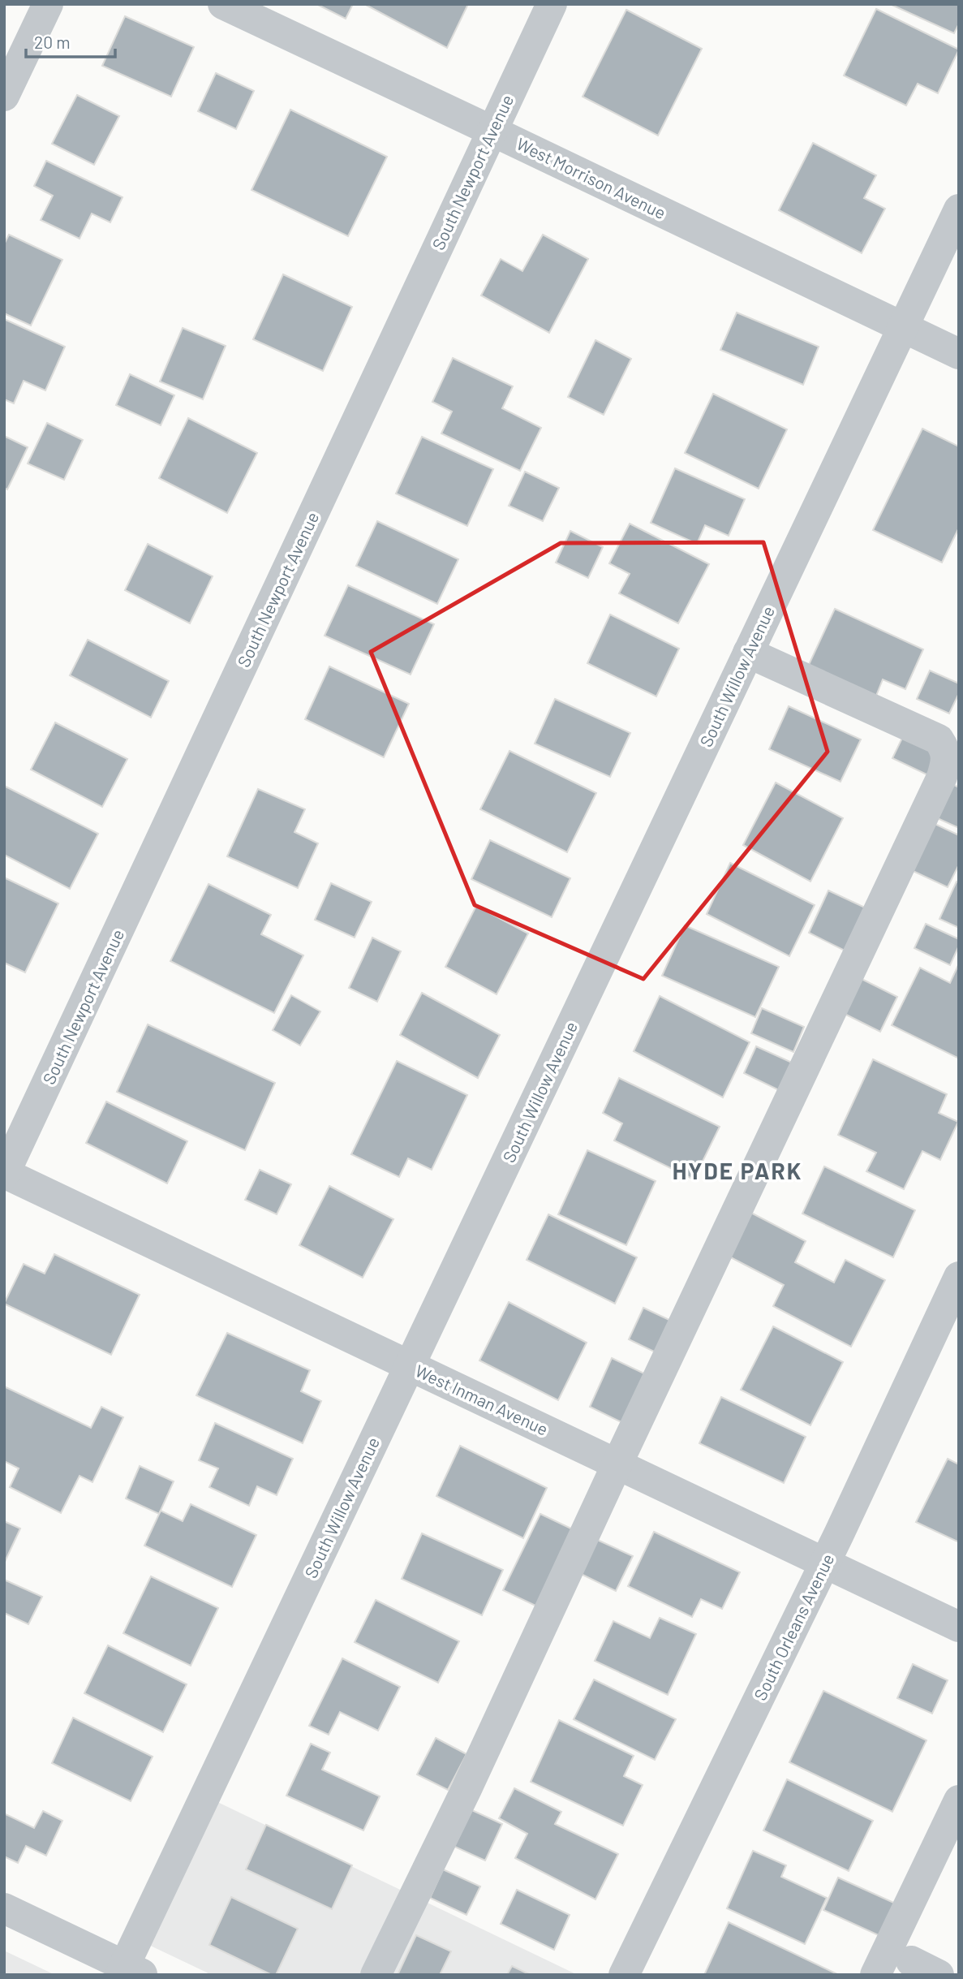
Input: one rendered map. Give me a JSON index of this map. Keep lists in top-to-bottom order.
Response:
{
  "streets": {
    "street": [
      "South Newport Avenue",
      "West Morrison Avenue",
      "South Willow Avenue",
      "West Inman Avenue",
      "South Orleans Avenue"
    ]
  },
  "crossings": [
    ["South Newport Avenue", "West Morrison Avenue"],
    ["South Newport Avenue", "West Inman Avenue"],
    ["West Morrison Avenue", "South Willow Avenue"],
    ["South Willow Avenue", "West Inman Avenue"],
    ["West Inman Avenue", "South Orleans Avenue"]
  ],
  "districts": ["HYDE PARK"],
  "scale_bar": "20 m"
}
